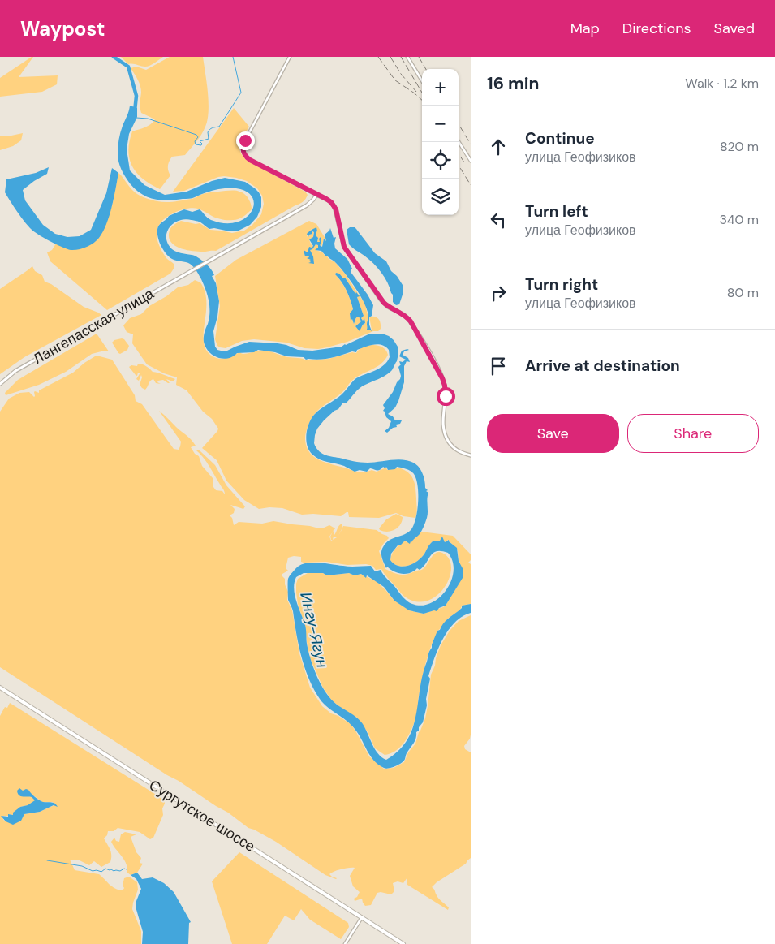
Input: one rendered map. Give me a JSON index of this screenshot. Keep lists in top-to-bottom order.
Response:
{
  "streets": {
    "main road": ["Лангепасская улица", "Сургутское шоссе"]
  },
  "water": ["Ингу-Ягун"],
  "page": {
    "header": "Waypost",
    "nav": ["Map", "Directions", "Saved"],
    "heading": ["16 min", "Walk · 1.2 km"],
    "map_buttons": ["+", "−"],
    "list": [
      ["Continue", "улица Геофизиков", "820 m"],
      ["Turn left", "улица Геофизиков", "340 m"],
      ["Turn right", "улица Геофизиков", "80 m"],
      "Arrive at destination"
    ],
    "buttons": ["Save", "Share"]
  }
}
